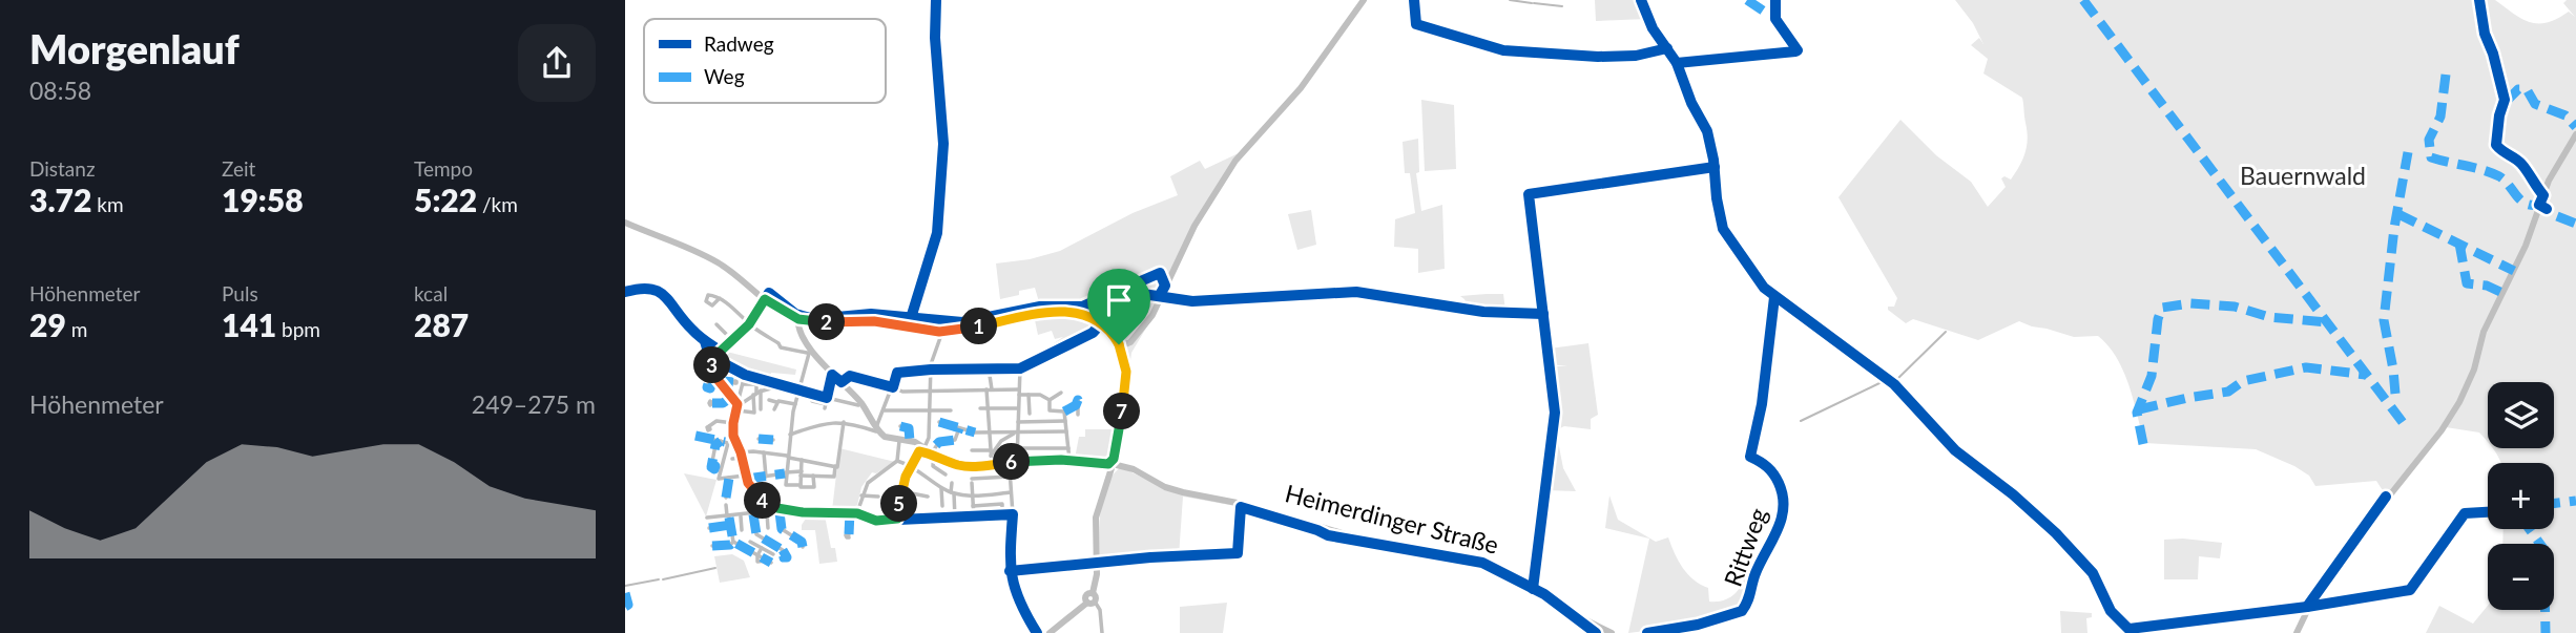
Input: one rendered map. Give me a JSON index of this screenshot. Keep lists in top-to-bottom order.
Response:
{
  "streets": {
    "main road": ["Heimerdinger Straße"],
    "street": ["Rittweg"]
  },
  "parks": ["Bauernwald"],
  "legend": ["Radweg", "Weg"],
  "page": {
    "heading": ["Morgenlauf", "08:58"],
    "stats": [
      ["Distanz", "3.72 km"],
      ["Zeit", "19:58"],
      ["Tempo", "5:22 /km"],
      ["Höhenmeter", "29 m"],
      ["Puls", "141 bpm"],
      ["kcal", "287"]
    ],
    "pins": [
      "2",
      "1",
      "3",
      "7",
      "6",
      "4",
      "5"
    ],
    "chart": ["Höhenmeter", "249–275 m"],
    "map_buttons": ["+", "−"]
  }
}
